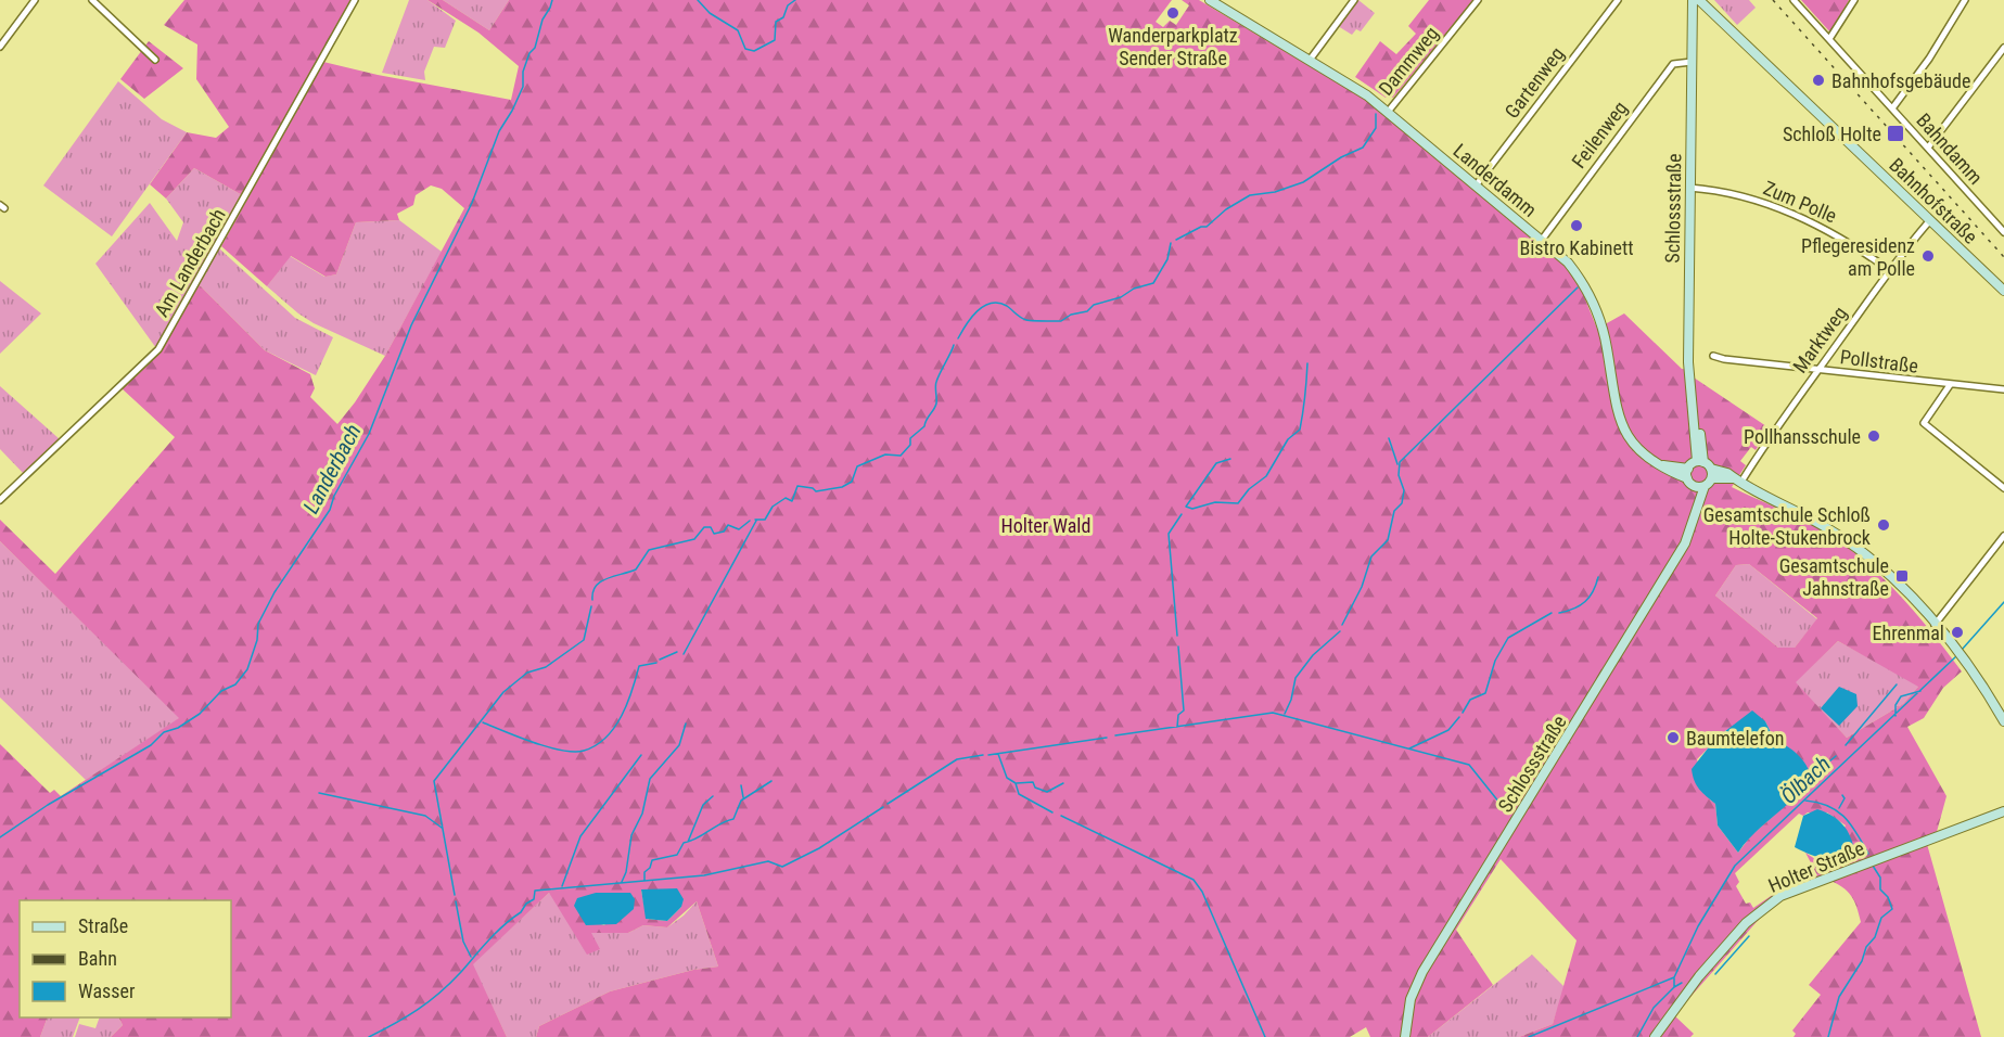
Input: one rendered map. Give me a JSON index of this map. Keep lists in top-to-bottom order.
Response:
{
  "streets": {
    "main road": [
      "Landerdamm",
      "Bahnhofstraße",
      "Schlossstraße",
      "Holter Straße"
    ],
    "street": [
      "Dammweg",
      "Gartenweg",
      "Feilenweg",
      "Bahndamm",
      "Zum Polle",
      "Am Landerbach",
      "Marktweg",
      "Pollstraße"
    ]
  },
  "crossings": [
    ["Dammweg", "Landerdamm"],
    ["Gartenweg", "Landerdamm"],
    ["Feilenweg", "Landerdamm"],
    ["Feilenweg", "Schlossstraße"],
    ["Landerdamm", "Schlossstraße"],
    ["Bahnhofstraße", "Marktweg"],
    ["Zum Polle", "Schlossstraße"],
    ["Zum Polle", "Marktweg"],
    ["Marktweg", "Pollstraße"]
  ],
  "water": ["Landerbach", "Ölbach"],
  "parks": ["Holter Wald"],
  "places": {
    "other": [
      "Wanderparkplatz Sender Straße",
      "Bahnhofsgebäude",
      "Bistro Kabinett",
      "Pflegeresidenz am Polle",
      "Pollhansschule",
      "Gesamtschule Schloß Holte-Stukenbrock",
      "Ehrenmal",
      "Baumtelefon"
    ],
    "transit": ["Schloß Holte", "Gesamtschule Jahnstraße"]
  },
  "legend": ["Straße", "Bahn", "Wasser"]
}
